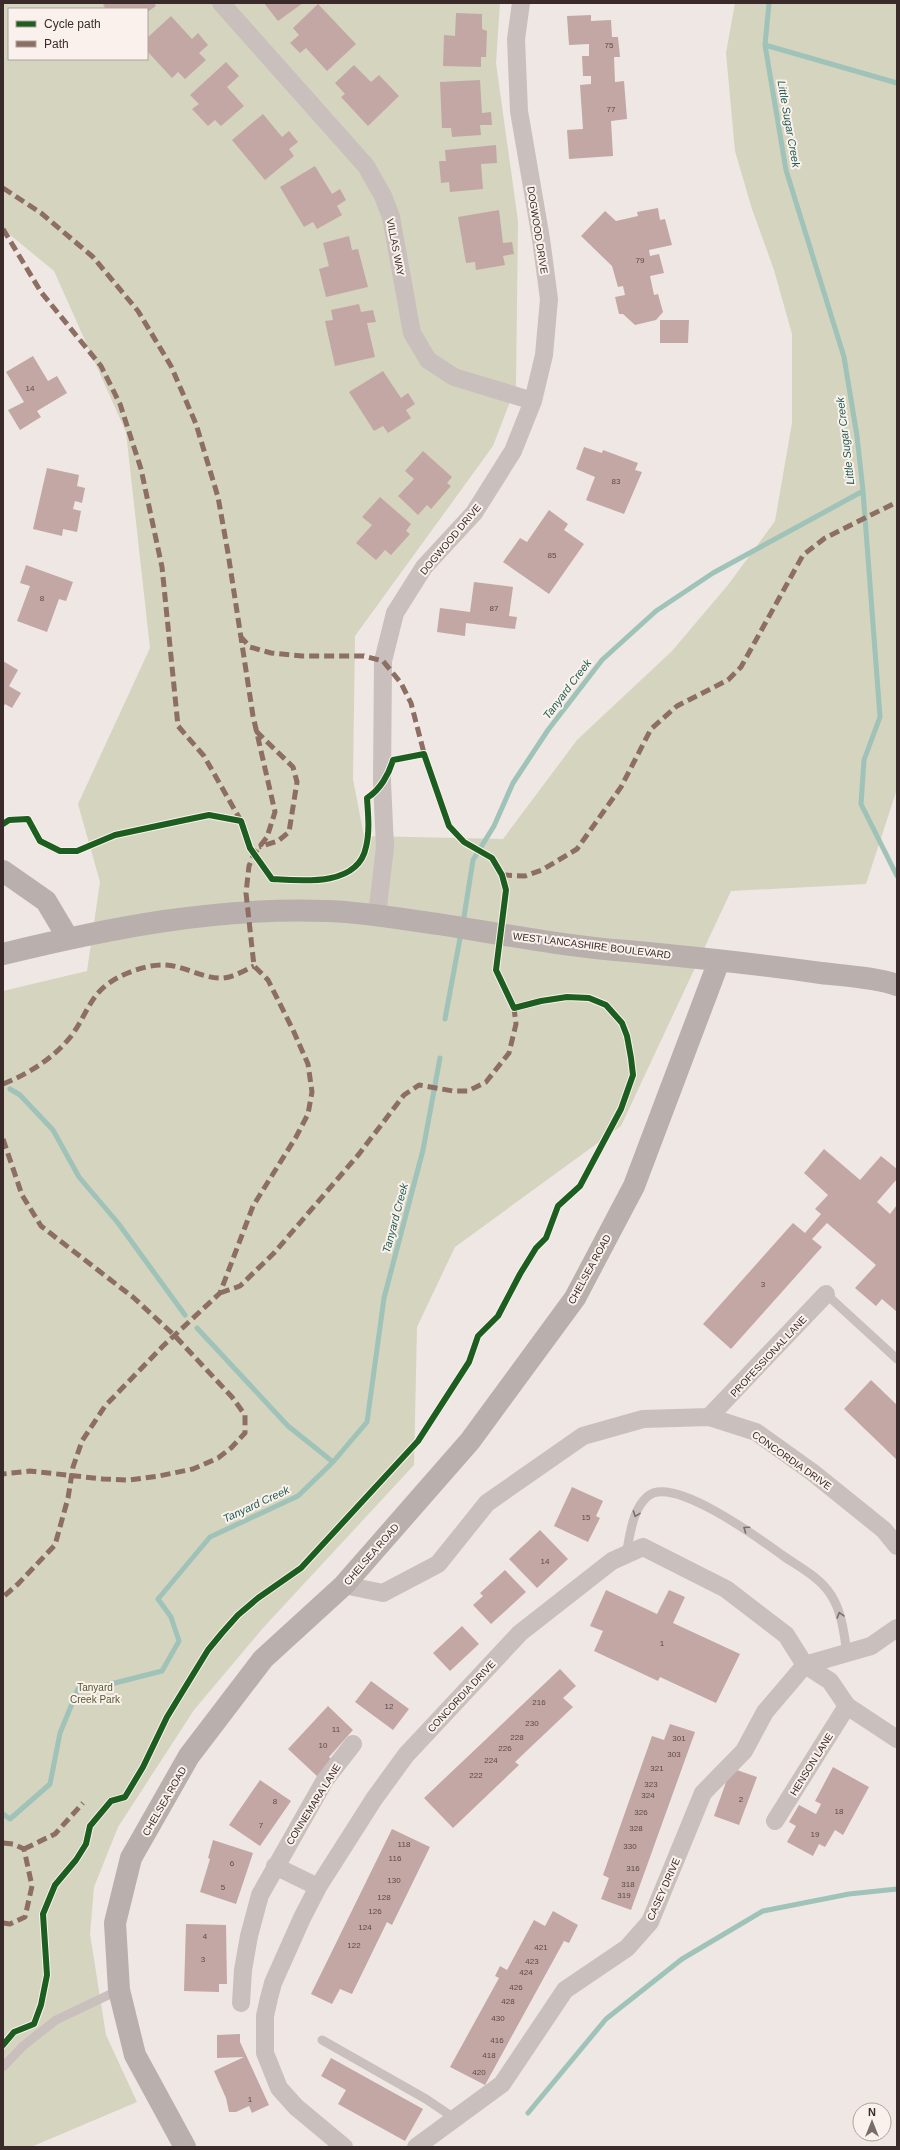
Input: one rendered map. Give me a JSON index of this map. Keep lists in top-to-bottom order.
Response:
{
  "streets": {
    "street": [
      "DOGWOOD DRIVE",
      "VILLAS WAY",
      "WEST LANCASHIRE BOULEVARD",
      "CHELSEA ROAD",
      "PROFESSIONAL LANE",
      "CONCORDIA DRIVE",
      "HENSON LANE",
      "CONNEMARA LANE",
      "CASEY DRIVE"
    ]
  },
  "crossings": [
    ["DOGWOOD DRIVE", "VILLAS WAY"],
    ["DOGWOOD DRIVE", "WEST LANCASHIRE BOULEVARD"],
    ["WEST LANCASHIRE BOULEVARD", "CHELSEA ROAD"],
    ["CHELSEA ROAD", "CONCORDIA DRIVE"],
    ["PROFESSIONAL LANE", "CONCORDIA DRIVE"],
    ["CONCORDIA DRIVE", "CASEY DRIVE"]
  ],
  "water": ["Little Sugar Creek", "Tanyard Creek"],
  "parks": ["Tanyard Creek Park"],
  "house_numbers": [
    "75",
    "77",
    "79",
    "14",
    "83",
    "85",
    "8",
    "87",
    "3",
    "15",
    "14",
    "1",
    "216",
    "12",
    "230",
    "11",
    "228",
    "301",
    "10",
    "226",
    "303",
    "224",
    "321",
    "222",
    "323",
    "324",
    "2",
    "8",
    "18",
    "326",
    "7",
    "328",
    "19",
    "118",
    "330",
    "116",
    "6",
    "316",
    "130",
    "318",
    "5",
    "319",
    "128",
    "126",
    "124",
    "4",
    "122",
    "421",
    "3",
    "423",
    "424",
    "426",
    "428",
    "430",
    "416",
    "418",
    "420",
    "1"
  ],
  "legend": ["Cycle path", "Path"],
  "north": "top"
}
